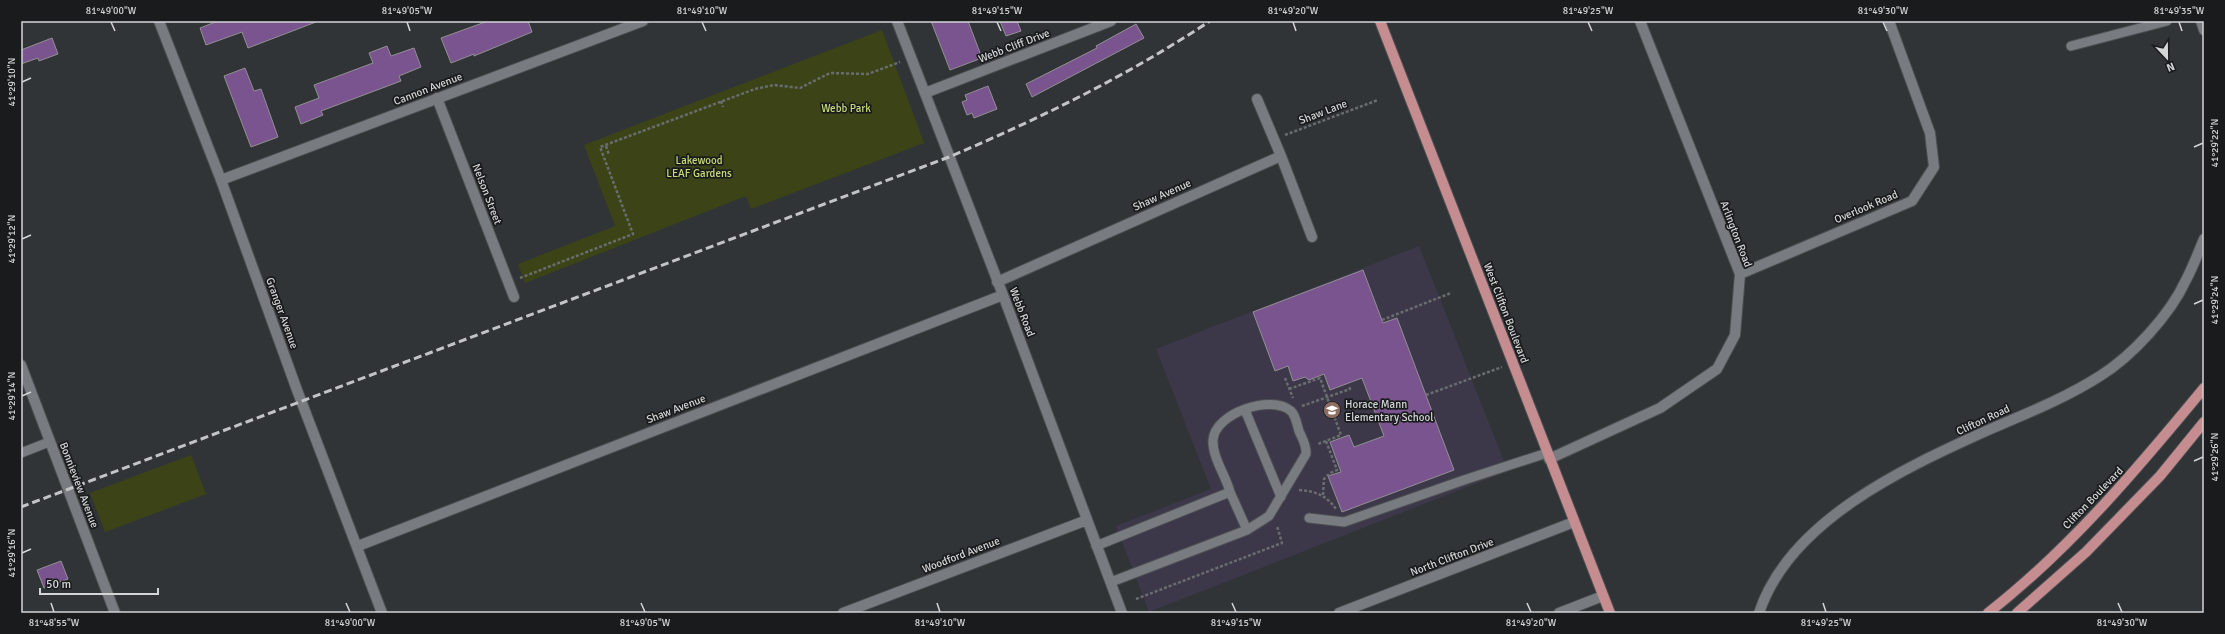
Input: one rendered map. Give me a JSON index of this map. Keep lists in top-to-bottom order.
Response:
{
  "streets": {
    "main road": ["West Clifton Boulevard", "Clifton Boulevard"],
    "street": [
      "Webb Cliff Drive",
      "Cannon Avenue",
      "Nelson Street",
      "Shaw Avenue",
      "Overlook Road",
      "Arlington Road",
      "Webb Road",
      "Granger Avenue",
      "Clifton Road",
      "Bonnieview Avenue",
      "Woodford Avenue",
      "North Clifton Drive"
    ],
    "path": ["Shaw Lane"]
  },
  "crossings": [
    ["Webb Cliff Drive", "Webb Road"],
    ["Cannon Avenue", "Nelson Street"],
    ["Cannon Avenue", "Granger Avenue"],
    ["Shaw Avenue", "Webb Road"],
    ["Shaw Avenue", "Granger Avenue"],
    ["Overlook Road", "Arlington Road"],
    ["Arlington Road", "West Clifton Boulevard"],
    ["Webb Road", "Woodford Avenue"],
    ["West Clifton Boulevard", "North Clifton Drive"]
  ],
  "parks": ["Webb Park", "Lakewood LEAF Gardens"],
  "places": {
    "school or university": ["Horace Mann Elementary School"]
  },
  "scale_bar": "50 m",
  "north": "bottom",
  "coordinates": [
    "81°49'00\"W",
    "81°49'05\"W",
    "81°49'10\"W",
    "81°49'15\"W",
    "81°49'20\"W",
    "81°49'25\"W",
    "81°49'30\"W",
    "81°49'35\"W",
    "41°29'10\"N",
    "41°29'22\"N",
    "41°29'12\"N",
    "41°29'24\"N",
    "41°29'14\"N",
    "41°29'26\"N",
    "41°29'16\"N",
    "81°48'55\"W"
  ]
}
